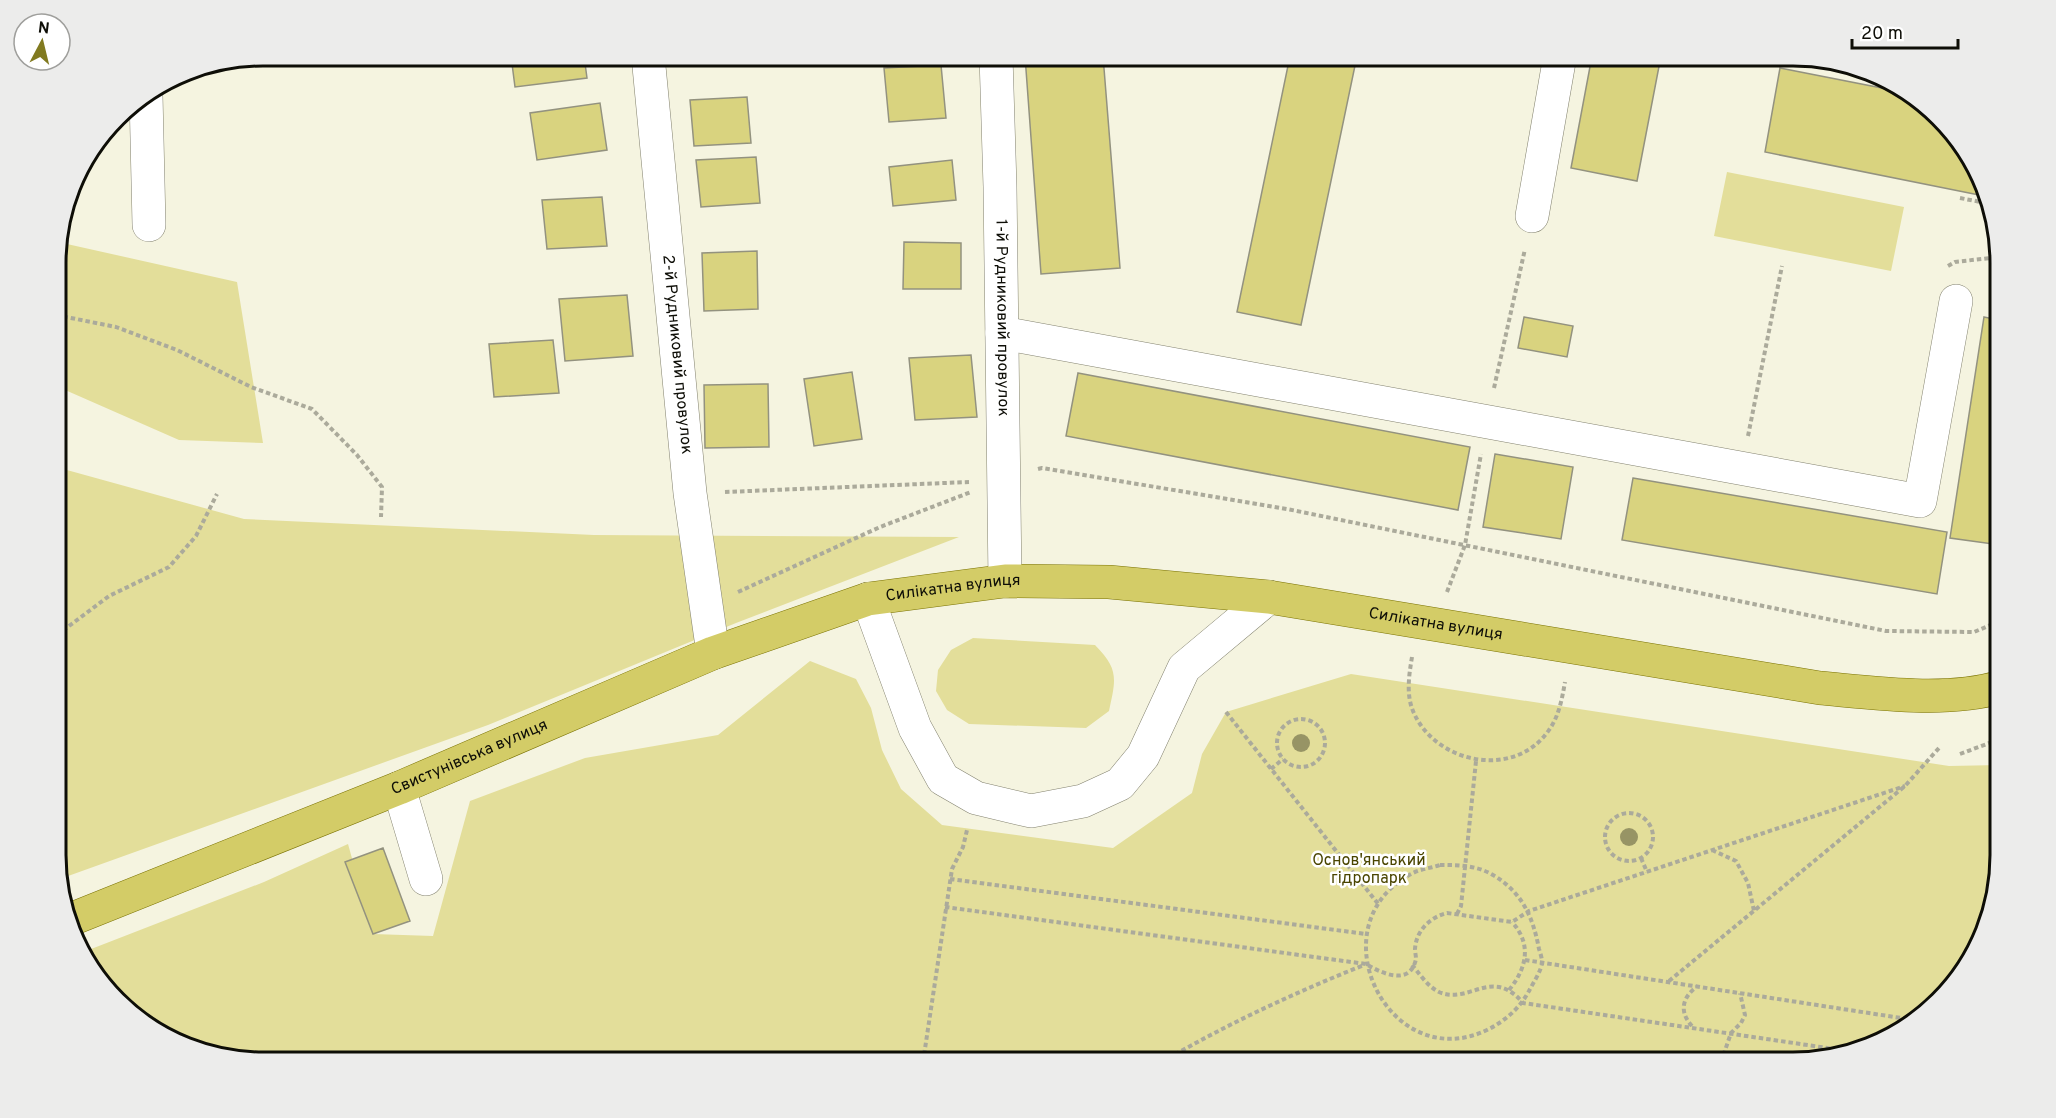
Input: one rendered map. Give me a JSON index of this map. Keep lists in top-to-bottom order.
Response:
{
  "streets": {
    "main road": ["Силікатна вулиця", "Свистунівська вулиця"],
    "street": ["1-й Рудниковий провулок", "2-й Рудниковий провулок"]
  },
  "crossings": [
    ["1-й Рудниковий провулок", "Силікатна вулиця"],
    ["2-й Рудниковий провулок", "Свистунівська вулиця"],
    ["Силікатна вулиця", "Свистунівська вулиця"]
  ],
  "parks": ["Основ'янський гідропарк"],
  "scale_bar": "20 m",
  "north": "top"
}
